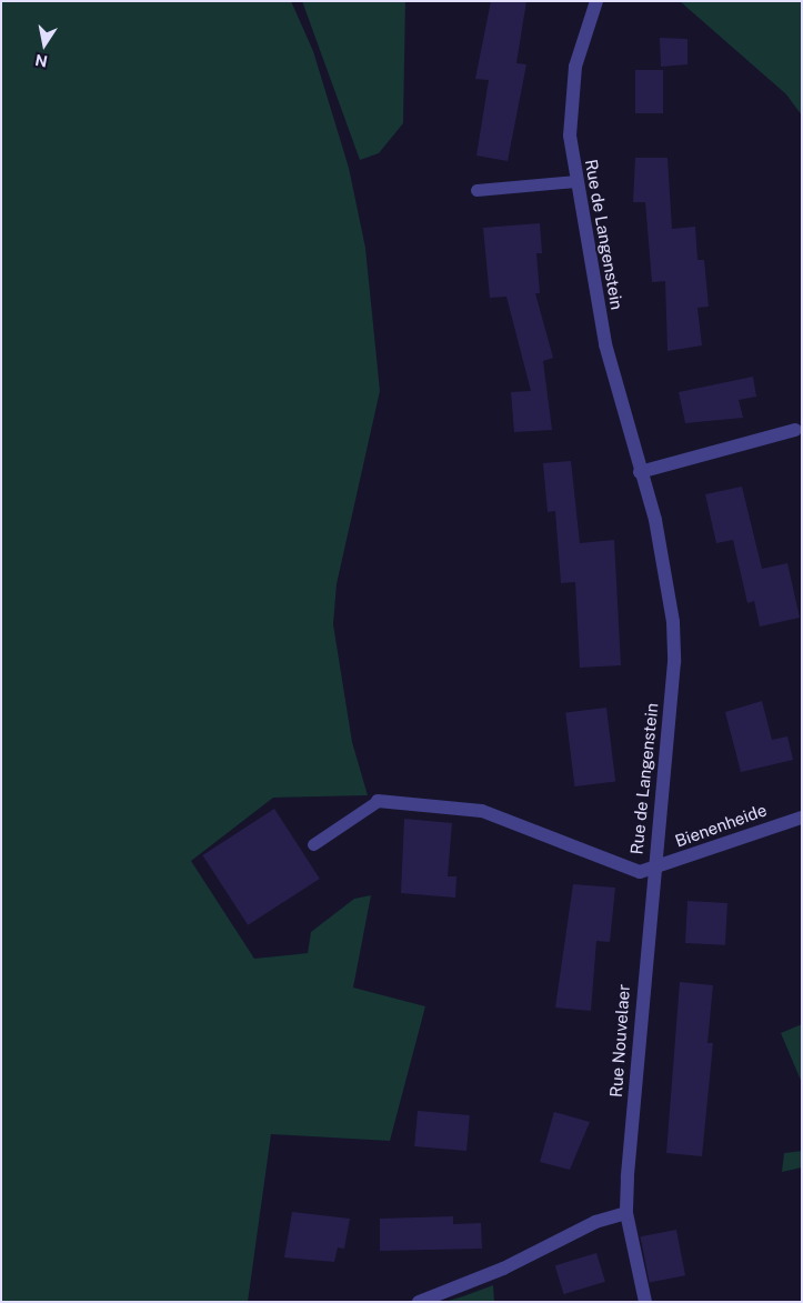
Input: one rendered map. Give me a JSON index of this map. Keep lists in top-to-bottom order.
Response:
{
  "streets": {
    "street": ["Rue de Langenstein", "Bienenheide", "Rue Nouvelaer"]
  },
  "crossings": [
    ["Rue de Langenstein", "Bienenheide"],
    ["Rue de Langenstein", "Rue Nouvelaer"],
    ["Bienenheide", "Rue Nouvelaer"]
  ],
  "north": "bottom"
}
